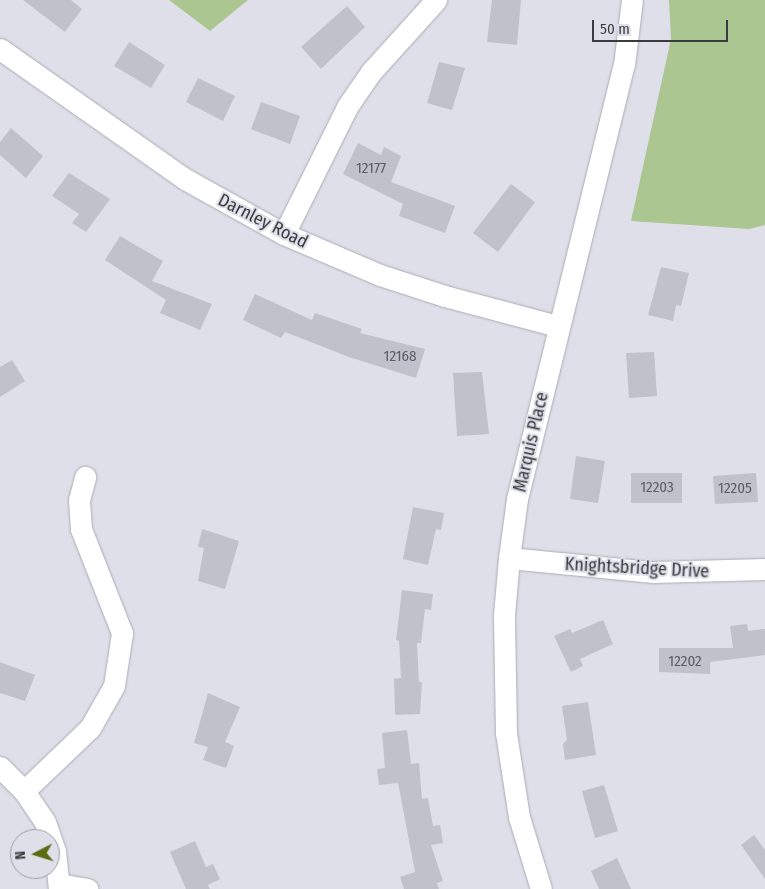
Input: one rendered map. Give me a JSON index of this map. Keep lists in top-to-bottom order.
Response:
{
  "streets": {
    "street": ["Darnley Road", "Marquis Place", "Knightsbridge Drive"]
  },
  "crossings": [
    ["Darnley Road", "Marquis Place"],
    ["Marquis Place", "Knightsbridge Drive"]
  ],
  "house_numbers": [
    "12177",
    "12168",
    "12203",
    "12205",
    "12202"
  ],
  "scale_bar": "50 m",
  "north": "left"
}
